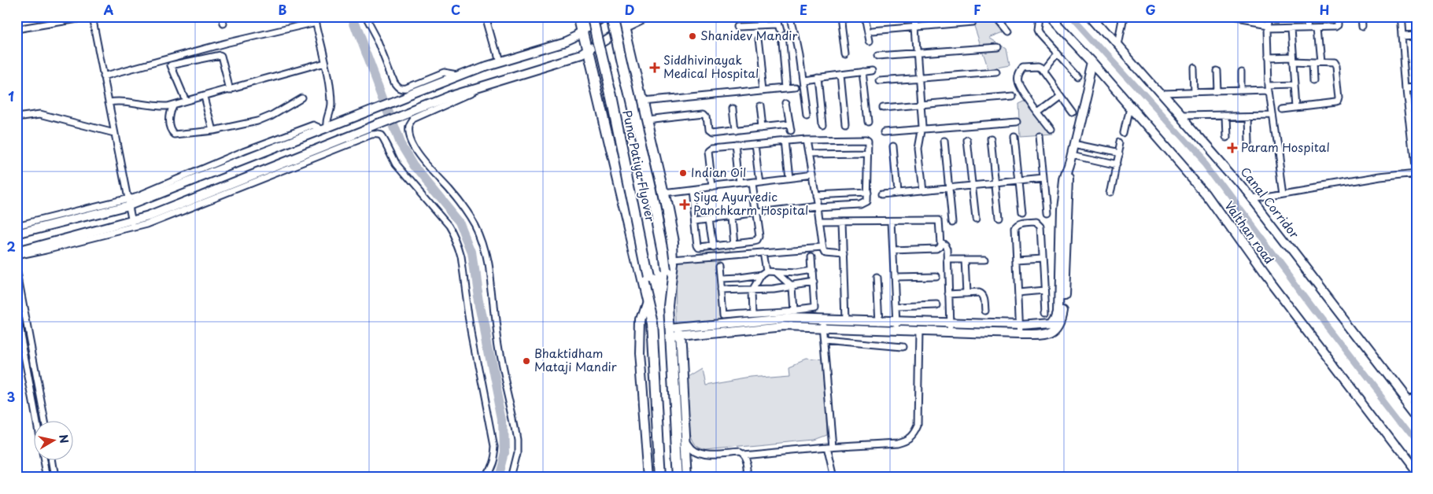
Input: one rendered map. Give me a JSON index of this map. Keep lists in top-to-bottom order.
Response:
{
  "streets": {
    "highway": ["Puna Patiya Flyover"],
    "main road": ["Canal Corridor", "Valthan road"]
  },
  "places": {
    "other": ["Shanidev Mandir", "Indian Oil", "Bhaktidham Mataji Mandir"],
    "health": ["Siddhivinayak Medical Hospital", "Param Hospital", "Siya Ayurvedic Panchkarm Hospital"]
  },
  "north": "right",
  "grid": {
    "columns": [
      "A",
      "B",
      "C",
      "D",
      "E",
      "F",
      "G",
      "H"
    ],
    "rows": ["1", "2", "3"]
  }
}
